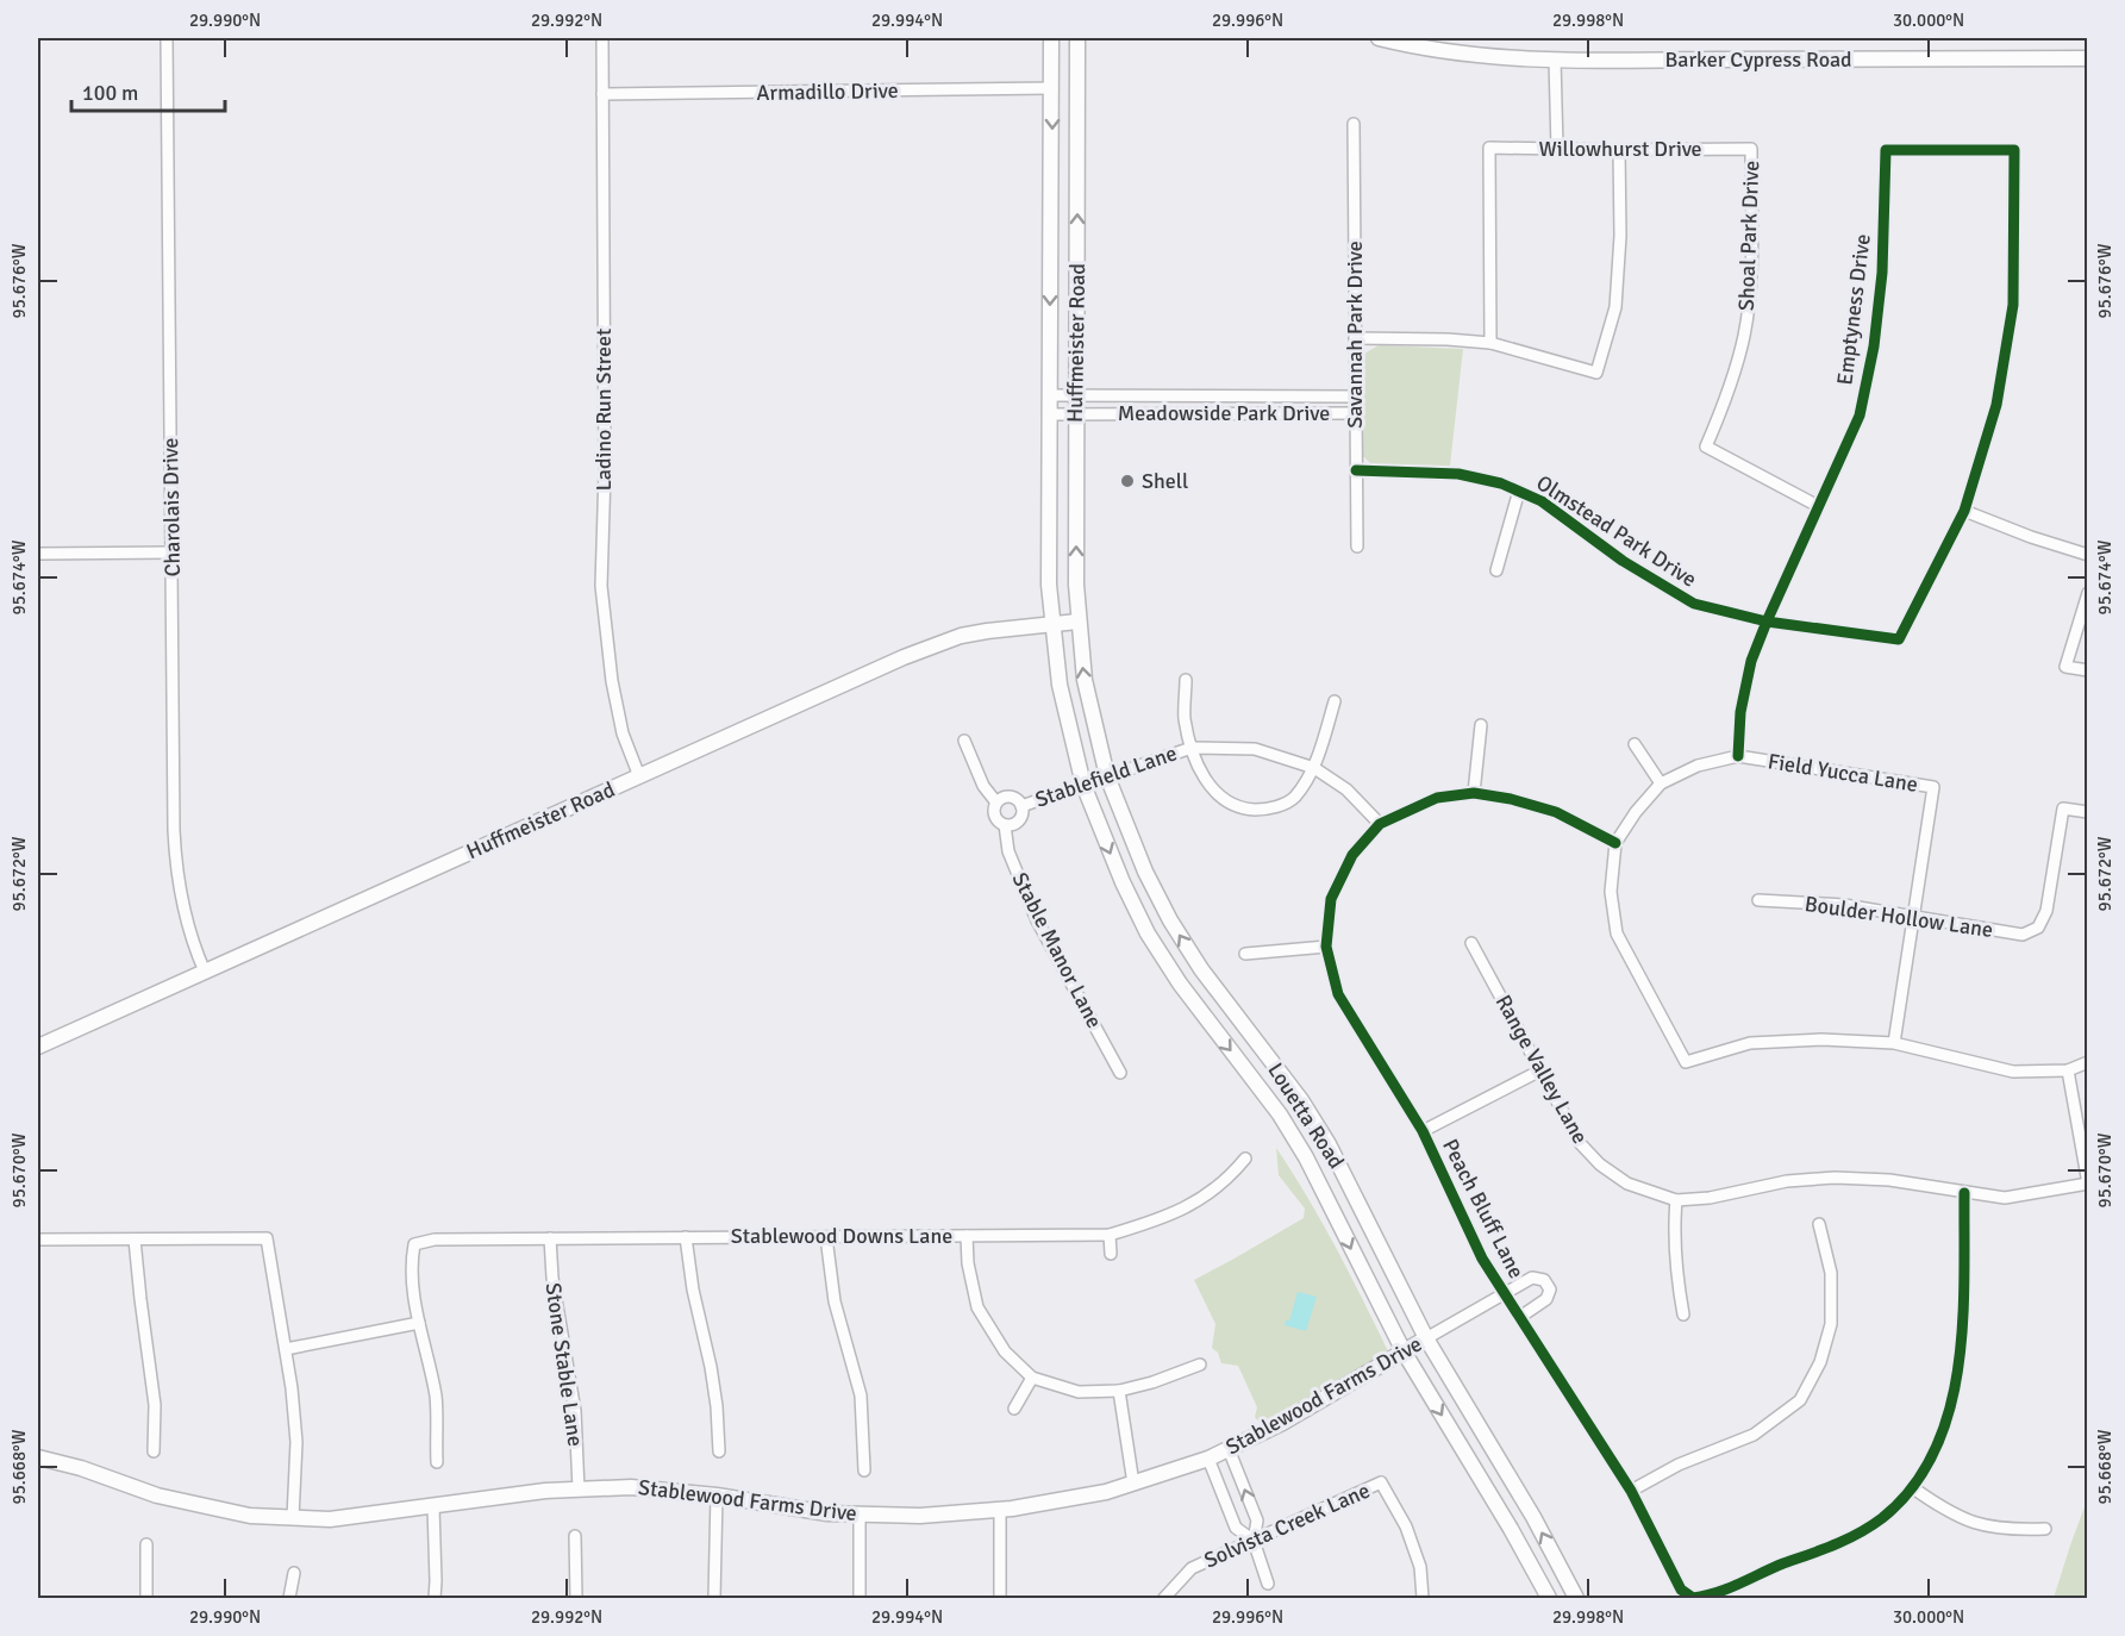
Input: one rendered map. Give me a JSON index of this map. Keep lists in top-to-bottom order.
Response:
{
  "streets": {
    "main road": [
      "Barker Cypress Road",
      "Huffmeister Road",
      "Louetta Road",
      "Stablewood Farms Drive"
    ],
    "street": [
      "Armadillo Drive",
      "Willowhurst Drive",
      "Shoal Park Drive",
      "Emptyness Drive",
      "Savannah Park Drive",
      "Ladino Run Street",
      "Meadowside Park Drive",
      "Charolais Drive",
      "Olmstead Park Drive",
      "Field Yucca Lane",
      "Stablefield Lane",
      "Boulder Hollow Lane",
      "Stable Manor Lane",
      "Range Valley Lane",
      "Peach Bluff Lane",
      "Stablewood Downs Lane",
      "Stone Stable Lane",
      "Solvista Creek Lane"
    ]
  },
  "crossings": [
    ["Armadillo Drive", "Huffmeister Road"],
    ["Armadillo Drive", "Ladino Run Street"],
    ["Willowhurst Drive", "Shoal Park Drive"],
    ["Shoal Park Drive", "Emptyness Drive"],
    ["Emptyness Drive", "Olmstead Park Drive"],
    ["Emptyness Drive", "Field Yucca Lane"],
    ["Savannah Park Drive", "Meadowside Park Drive"],
    ["Savannah Park Drive", "Olmstead Park Drive"],
    ["Huffmeister Road", "Ladino Run Street"],
    ["Huffmeister Road", "Meadowside Park Drive"],
    ["Huffmeister Road", "Charolais Drive"],
    ["Huffmeister Road", "Louetta Road"],
    ["Field Yucca Lane", "Boulder Hollow Lane"],
    ["Stablefield Lane", "Stable Manor Lane"],
    ["Stablefield Lane", "Louetta Road"],
    ["Stablefield Lane", "Peach Bluff Lane"],
    ["Louetta Road", "Stablewood Farms Drive"],
    ["Peach Bluff Lane", "Stablewood Farms Drive"],
    ["Stablewood Downs Lane", "Stone Stable Lane"],
    ["Stone Stable Lane", "Stablewood Farms Drive"]
  ],
  "places": ["Shell"],
  "scale_bar": "100 m",
  "coordinates": [
    "29.990°N",
    "29.992°N",
    "29.994°N",
    "29.996°N",
    "29.998°N",
    "30.000°N",
    "95.676°W",
    "95.674°W",
    "95.672°W",
    "95.670°W",
    "95.668°W"
  ]
}
